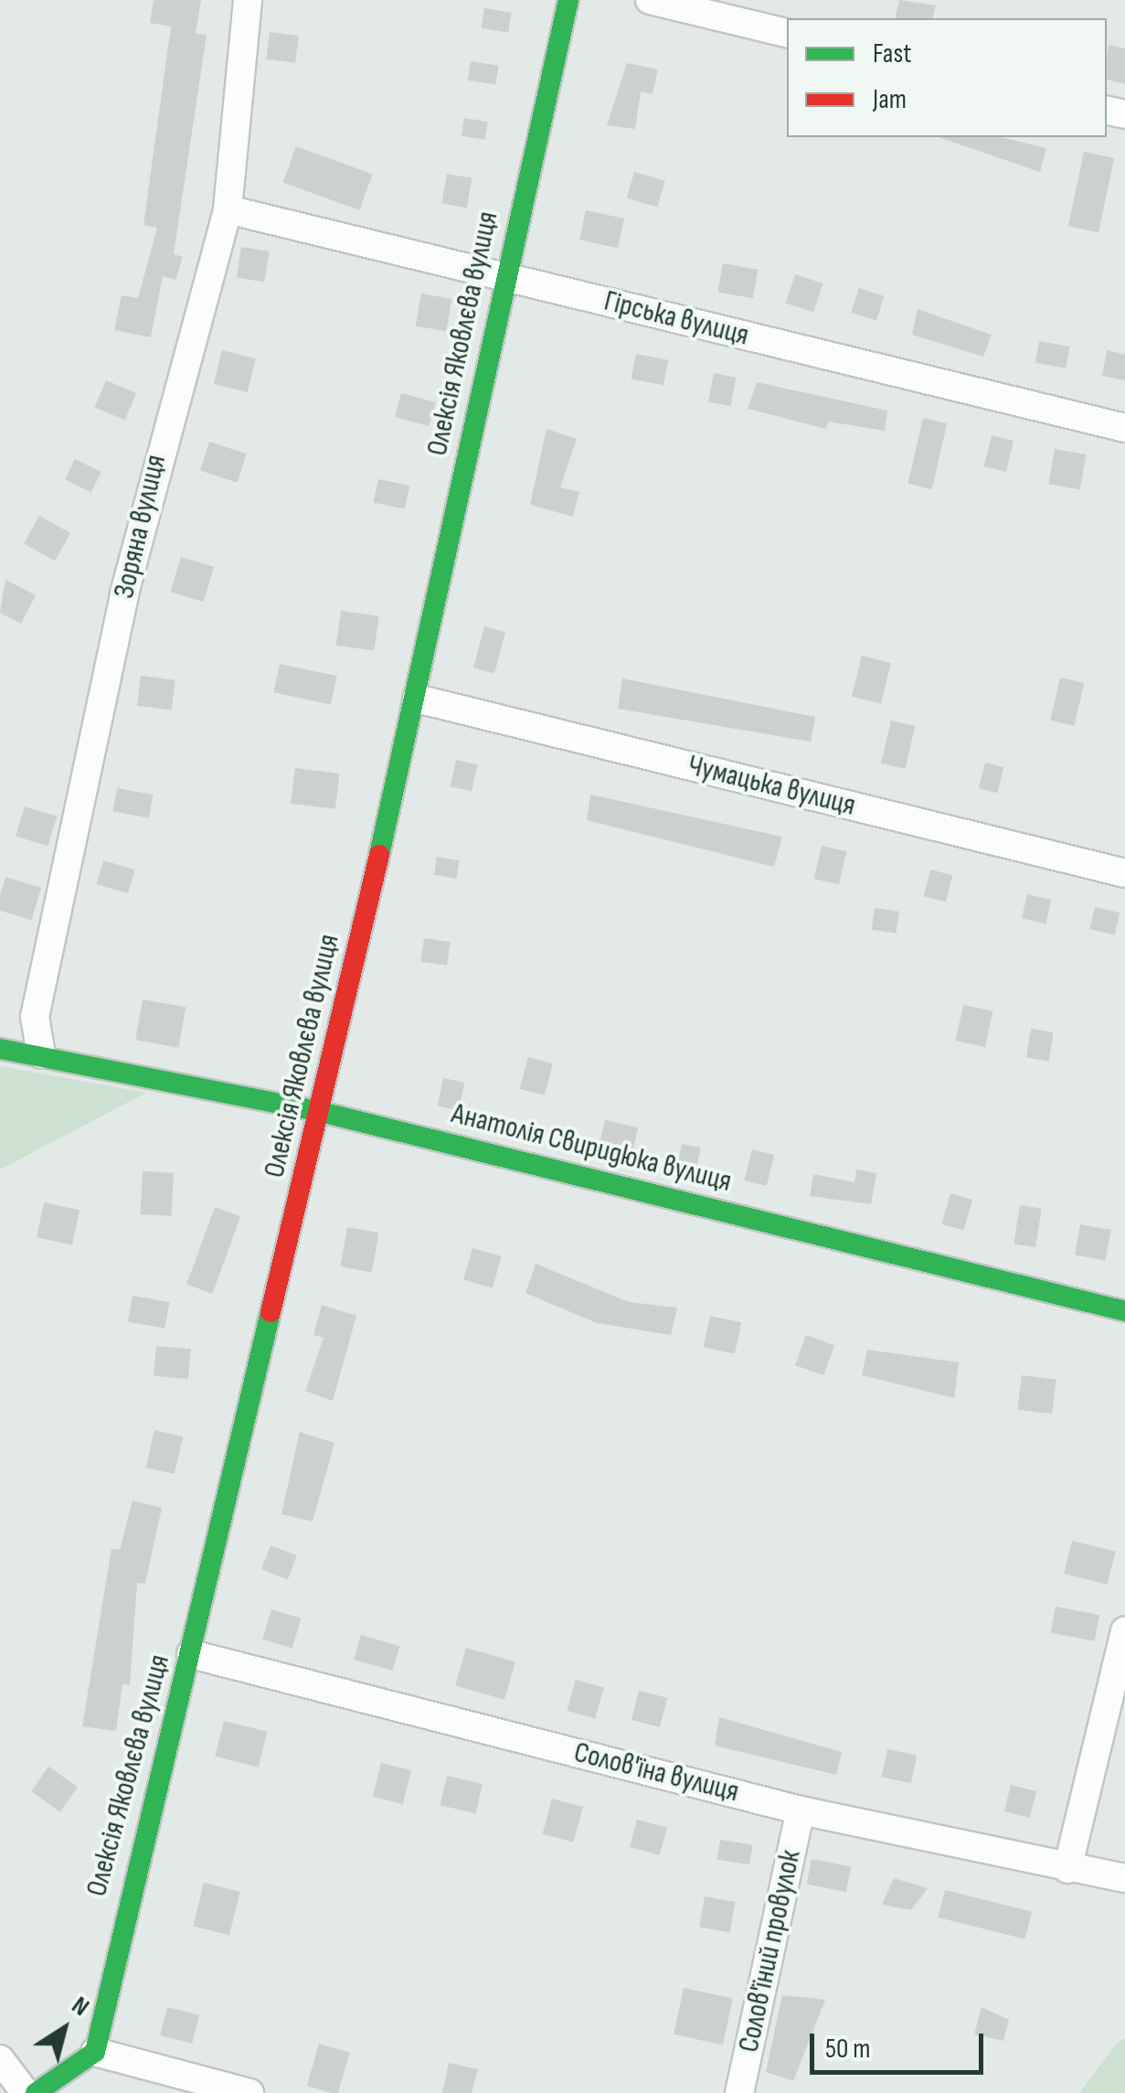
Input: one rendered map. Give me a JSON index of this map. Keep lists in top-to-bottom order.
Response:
{
  "streets": {
    "street": [
      "Гірська вулиця",
      "Олексія Яковлєва вулиця",
      "Зоряна вулиця",
      "Чумацька вулиця",
      "Анатолія Свиридюка вулиця",
      "Солов'їна вулиця",
      "Солов'їний провулок"
    ]
  },
  "crossings": [
    ["Гірська вулиця", "Олексія Яковлєва вулиця"],
    ["Гірська вулиця", "Зоряна вулиця"],
    ["Олексія Яковлєва вулиця", "Чумацька вулиця"],
    ["Олексія Яковлєва вулиця", "Анатолія Свиридюка вулиця"],
    ["Олексія Яковлєва вулиця", "Солов'їна вулиця"],
    ["Зоряна вулиця", "Анатолія Свиридюка вулиця"],
    ["Солов'їна вулиця", "Солов'їний провулок"]
  ],
  "legend": ["Fast", "Jam"],
  "scale_bar": "50 m",
  "north": "top right"
}
